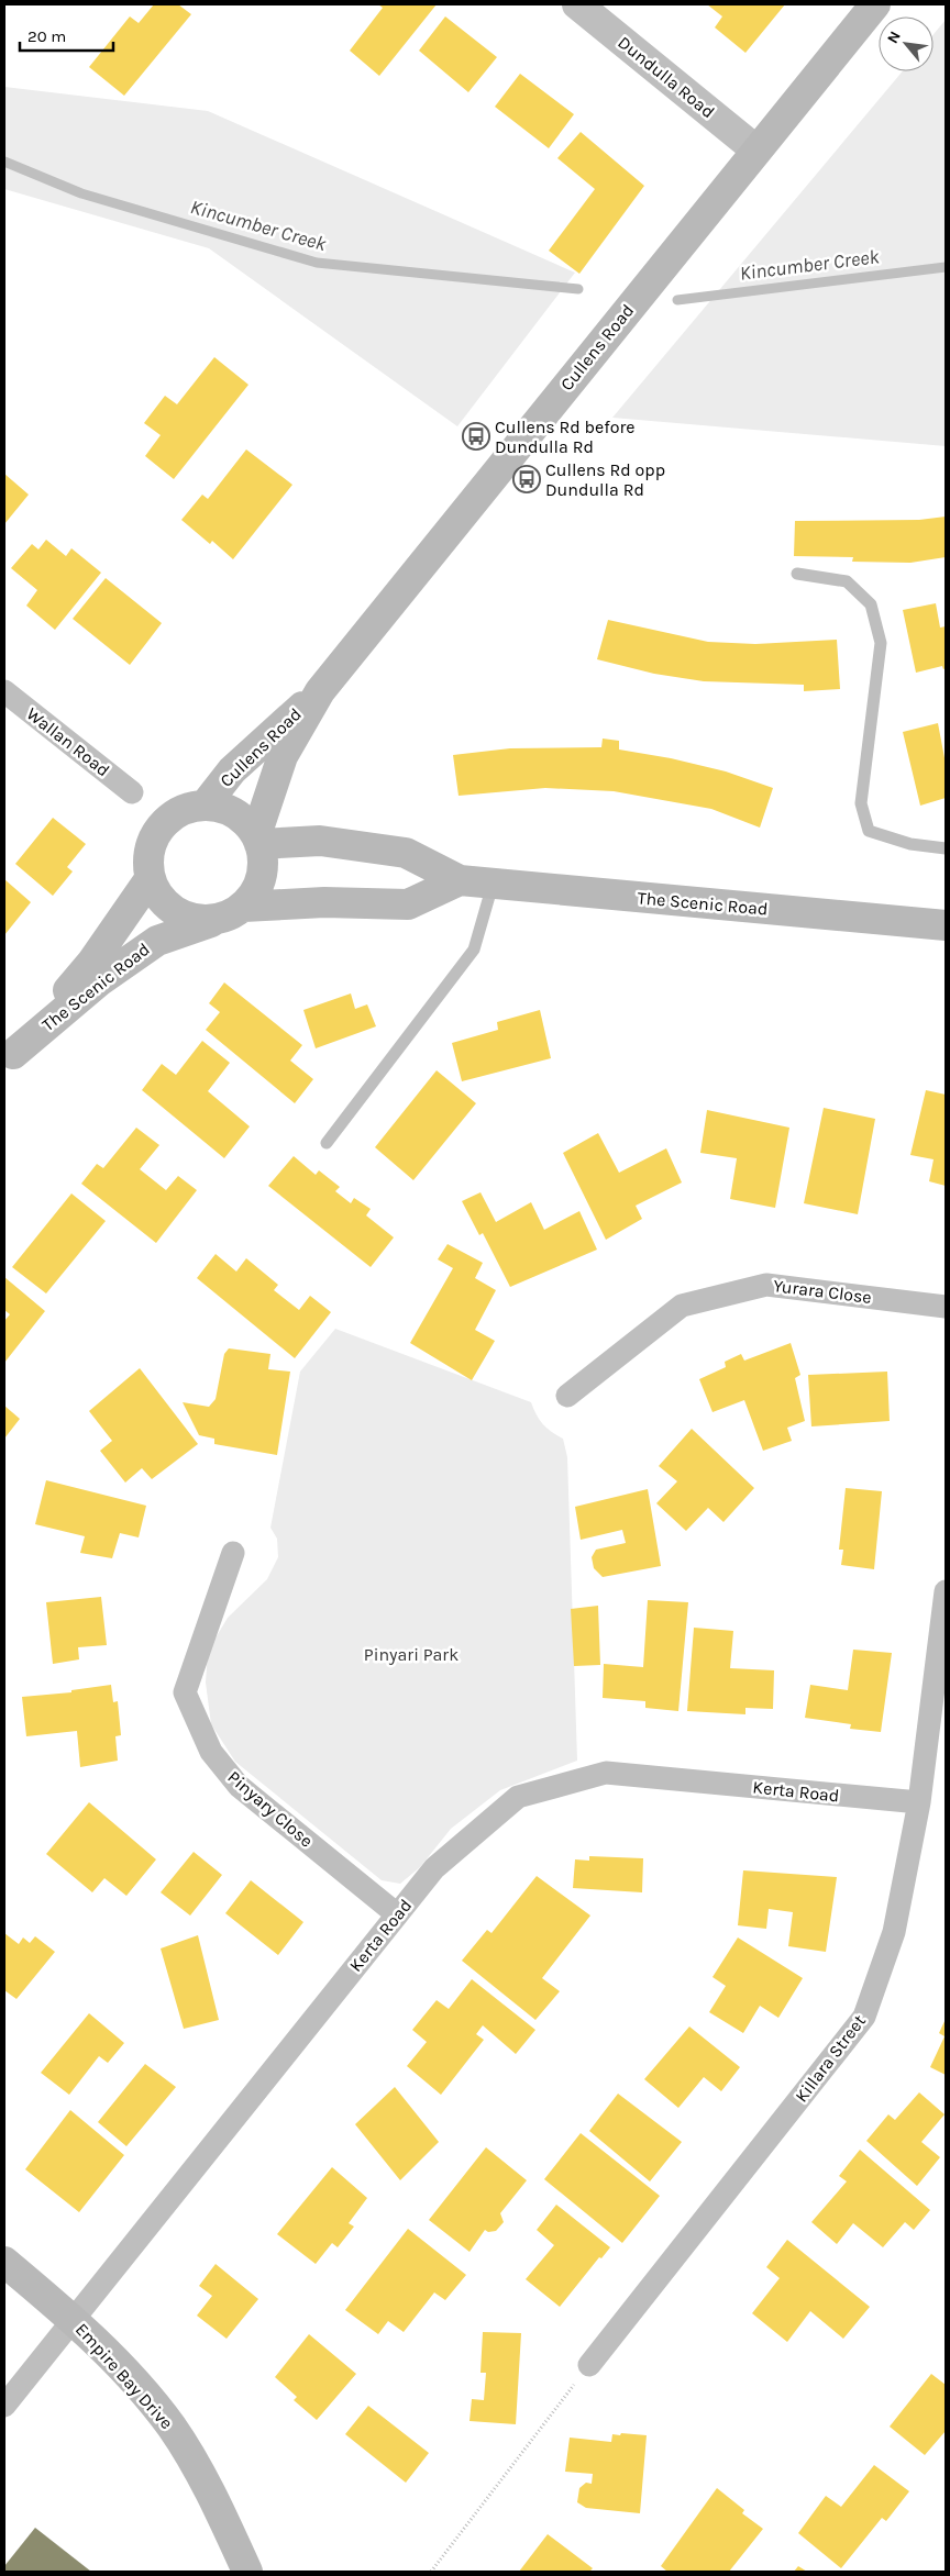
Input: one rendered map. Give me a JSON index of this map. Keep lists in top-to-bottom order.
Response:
{
  "streets": {
    "main road": ["Cullens Road", "The Scenic Road", "Empire Bay Drive"],
    "street": [
      "Dundulla Road",
      "Wallan Road",
      "Yurara Close",
      "Kerta Road",
      "Pinyary Close",
      "Killara Street"
    ]
  },
  "crossings": [
    ["Dundulla Road", "Cullens Road"],
    ["Cullens Road", "The Scenic Road"],
    ["Kerta Road", "Pinyary Close"],
    ["Kerta Road", "Killara Street"],
    ["Kerta Road", "Empire Bay Drive"]
  ],
  "water": ["Kincumber Creek"],
  "parks": ["Pinyari Park"],
  "places": {
    "bus stop": ["Cullens Rd before Dundulla Rd", "Cullens Rd opp Dundulla Rd"]
  },
  "scale_bar": "20 m",
  "north": "top left"
}
